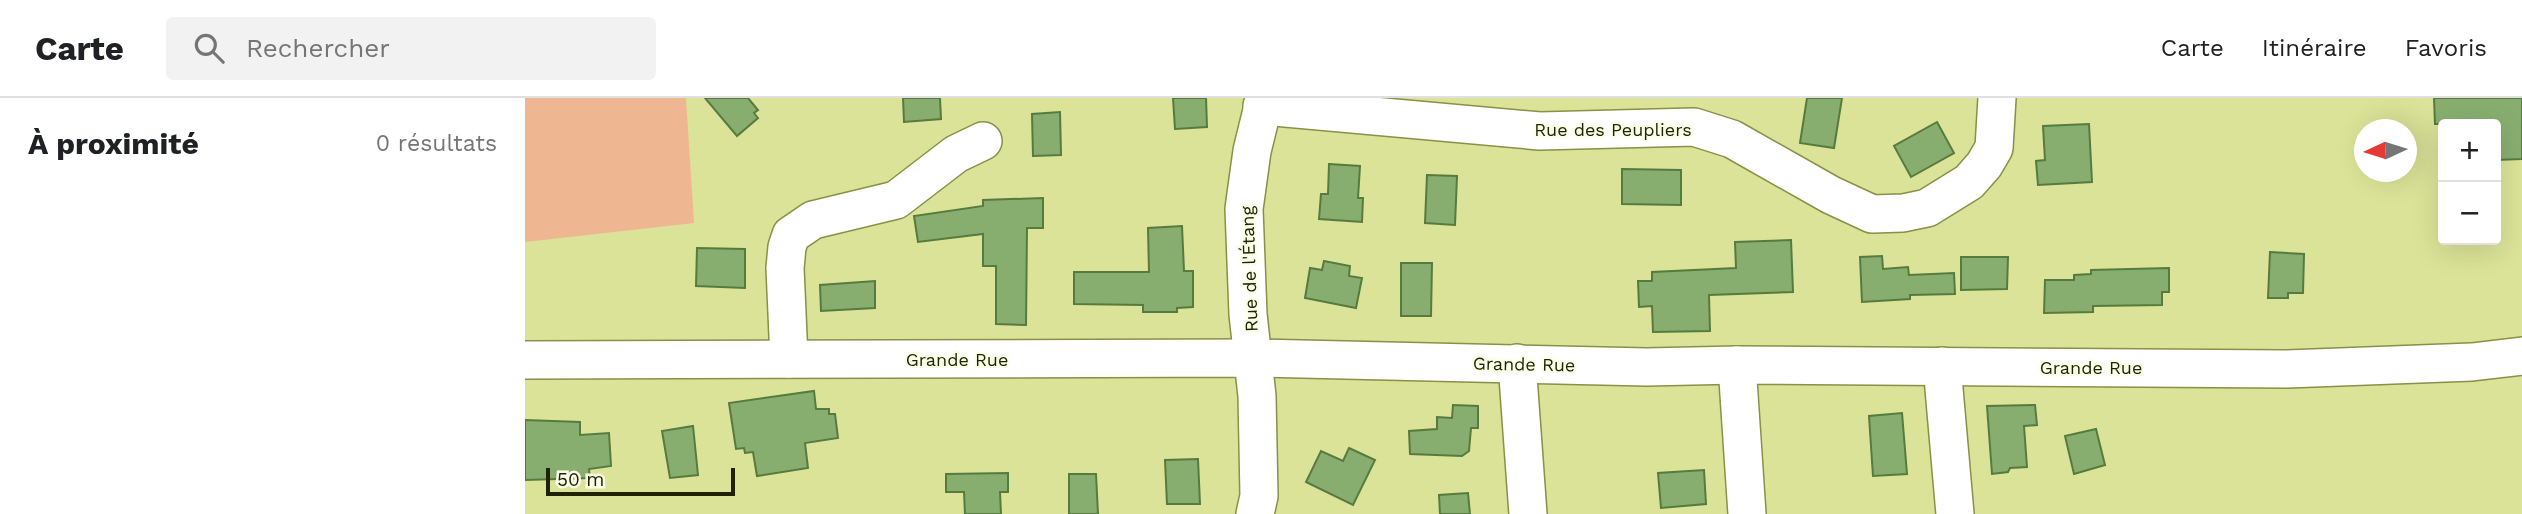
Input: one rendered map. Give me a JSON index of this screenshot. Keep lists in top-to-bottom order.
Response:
{
  "streets": {
    "street": ["Rue des Peupliers", "Rue de l'Étang", "Grande Rue"]
  },
  "crossings": [
    ["Rue des Peupliers", "Rue de l'Étang"],
    ["Rue de l'Étang", "Grande Rue"]
  ],
  "scale_bar": "50 m",
  "north": "left",
  "page": {
    "header": "Carte",
    "search": "Rechercher",
    "nav": ["Carte", "Itinéraire", "Favoris"],
    "heading": ["À proximité", "0 résultats"],
    "map_buttons": ["+", "−"],
    "scale": "50 m"
  }
}
